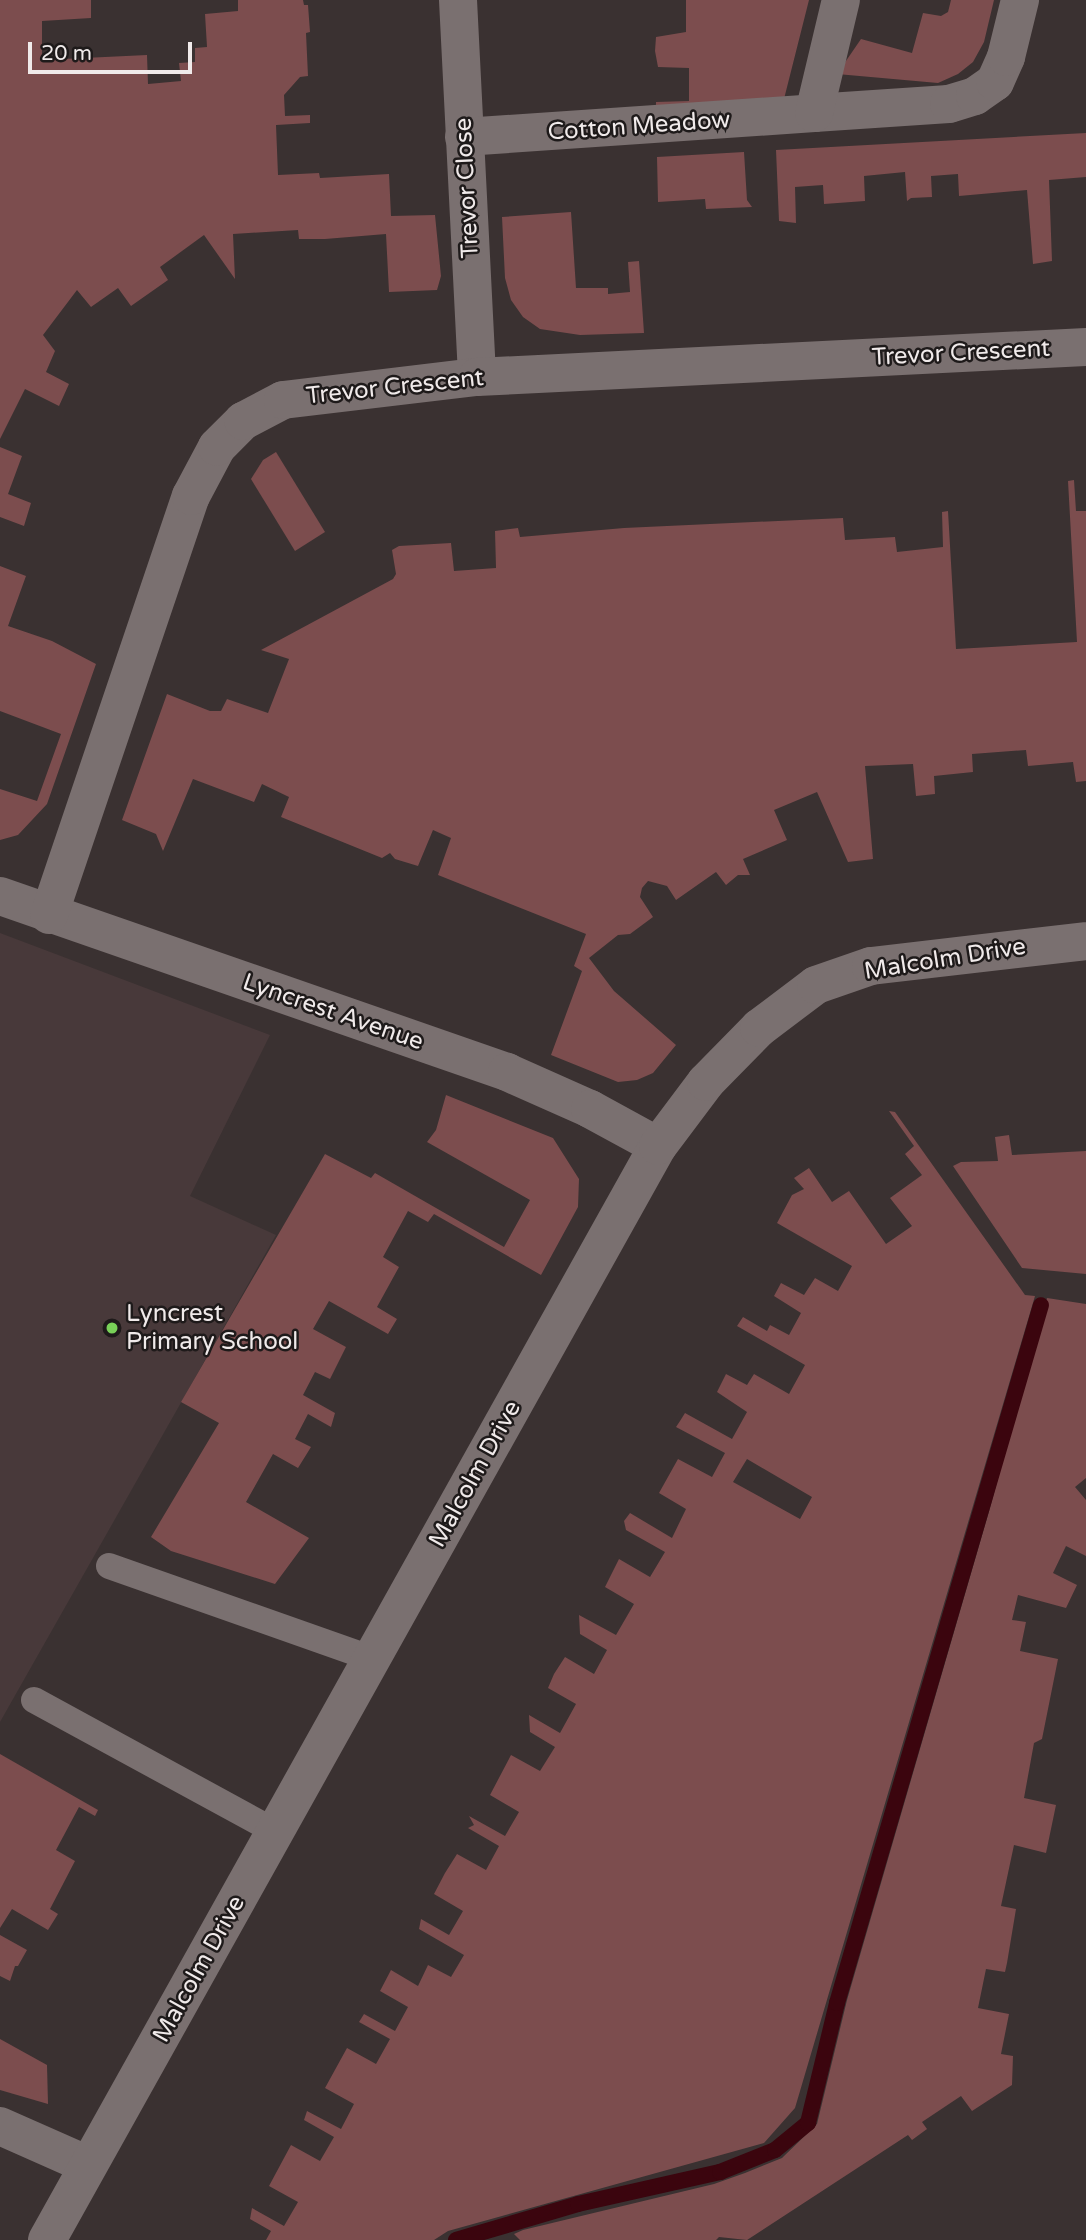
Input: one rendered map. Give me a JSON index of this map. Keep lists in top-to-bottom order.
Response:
{
  "streets": {
    "street": [
      "Cotton Meadow",
      "Trevor Close",
      "Trevor Crescent",
      "Malcolm Drive",
      "Lyncrest Avenue"
    ]
  },
  "crossings": [
    ["Cotton Meadow", "Trevor Close"],
    ["Trevor Close", "Trevor Crescent"],
    ["Trevor Crescent", "Lyncrest Avenue"],
    ["Malcolm Drive", "Lyncrest Avenue"]
  ],
  "places": ["Lyncrest Primary School"],
  "scale_bar": "20 m"
}
